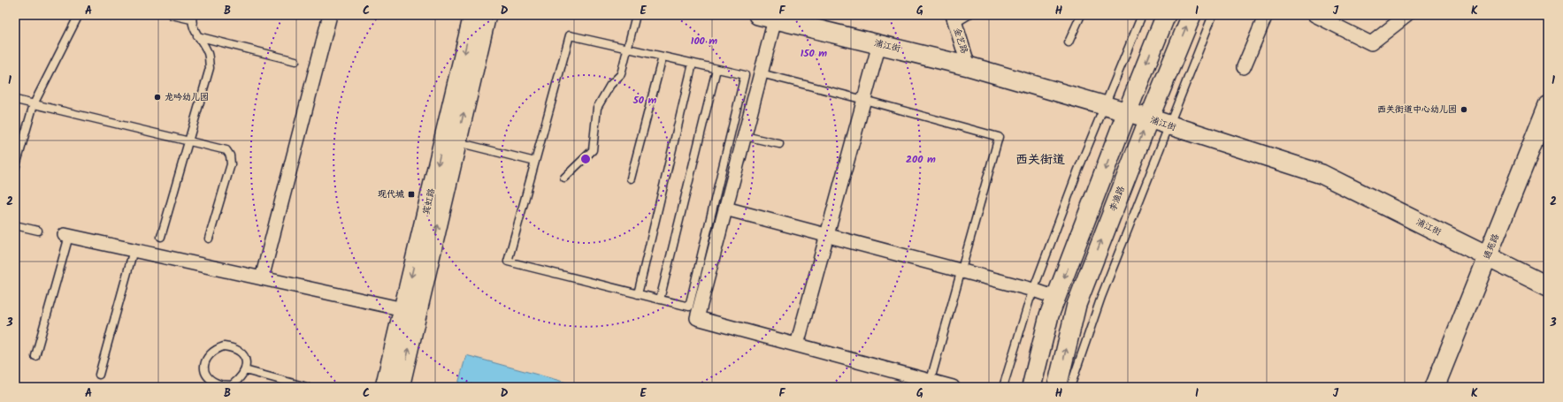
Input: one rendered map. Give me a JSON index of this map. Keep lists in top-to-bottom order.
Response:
{
  "streets": {
    "main road": [
      "浦江街",
      "李渔路",
      "宾虹路",
      "通苑路"
    ],
    "street": ["金艺路"]
  },
  "crossings": [
    ["金艺路", "浦江街"],
    ["浦江街", "李渔路"],
    ["浦江街", "通苑路"]
  ],
  "districts": ["西关街道"],
  "places": {
    "other": ["龙吟幼儿园", "西关街道中心幼儿园"],
    "transit": ["现代城"]
  },
  "grid": {
    "columns": [
      "A",
      "B",
      "C",
      "D",
      "E",
      "F",
      "G",
      "H",
      "I",
      "J",
      "K"
    ],
    "rows": ["1", "2", "3"]
  },
  "rings": [
    "100 m",
    "150 m",
    "50 m",
    "200 m"
  ]
}
